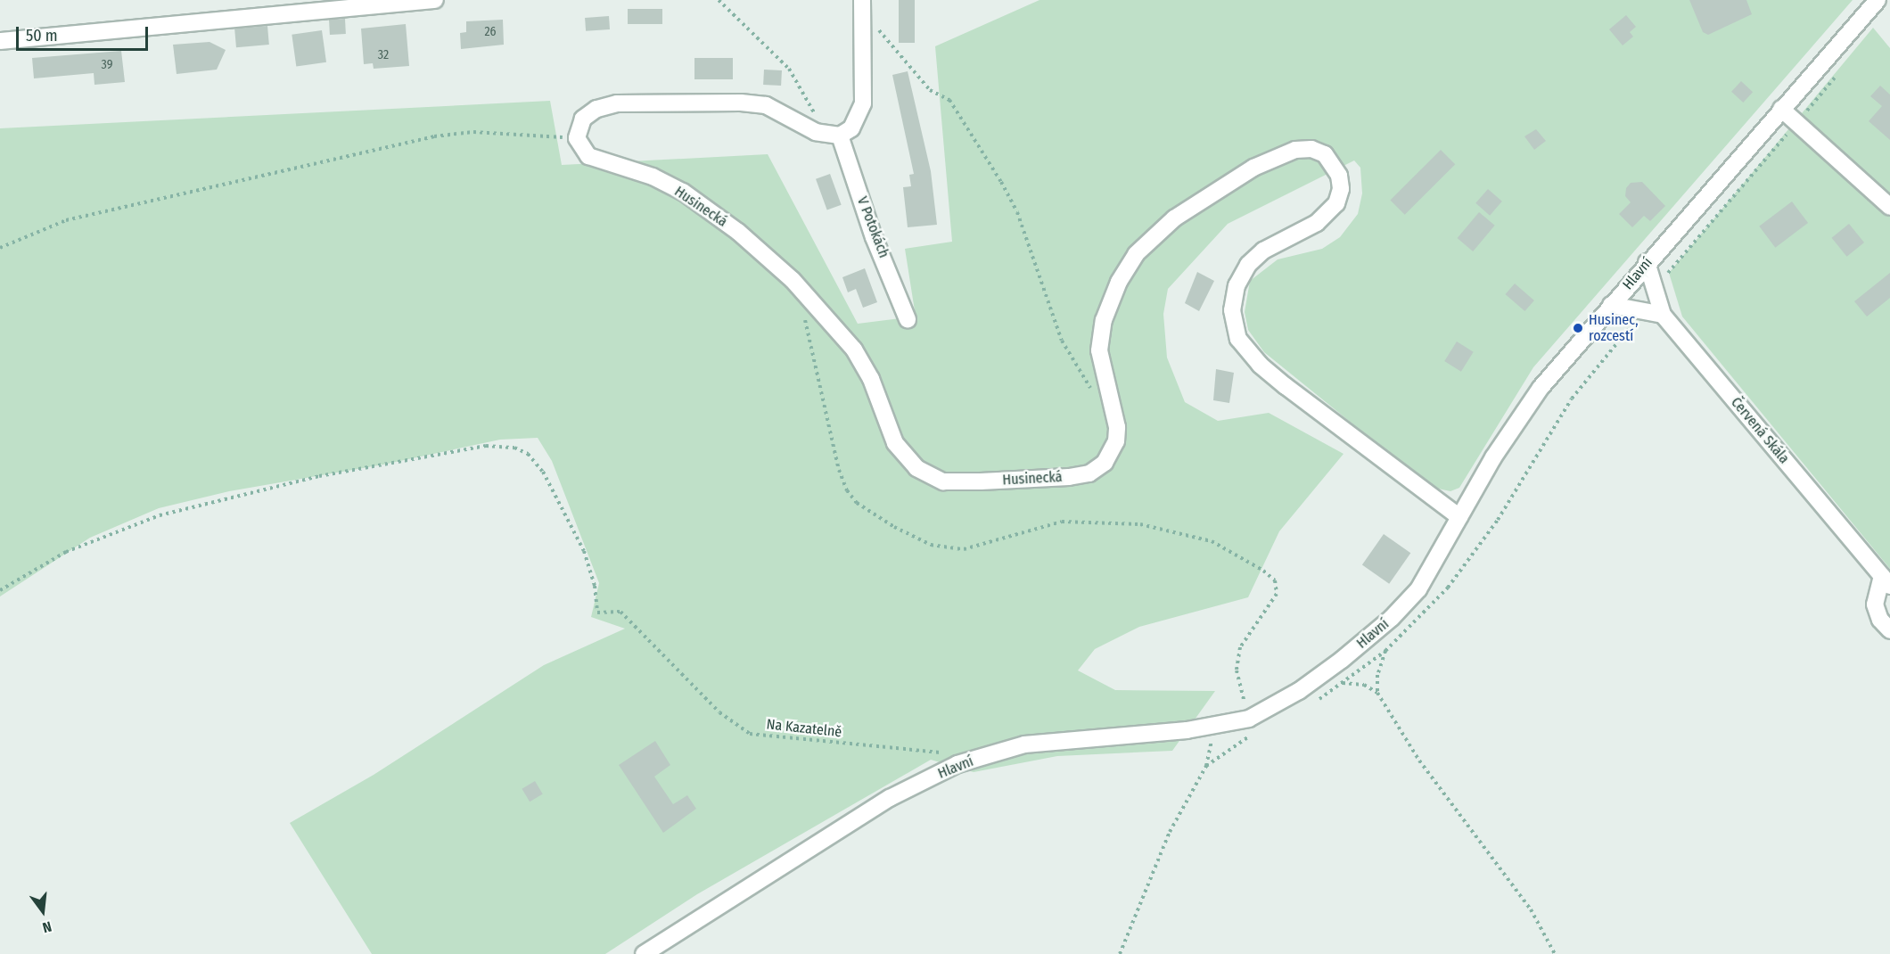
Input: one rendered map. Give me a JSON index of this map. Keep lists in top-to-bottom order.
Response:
{
  "streets": {
    "street": [
      "Husinecká",
      "V Potokách",
      "Hlavní",
      "Červená Skála"
    ],
    "path": ["Na Kazatelně"]
  },
  "crossings": [
    ["Husinecká", "Hlavní"],
    ["Hlavní", "Na Kazatelně"]
  ],
  "places": ["Husinec, rozcestí"],
  "house_numbers": ["26", "32", "39"],
  "scale_bar": "50 m",
  "north": "bottom"
}
